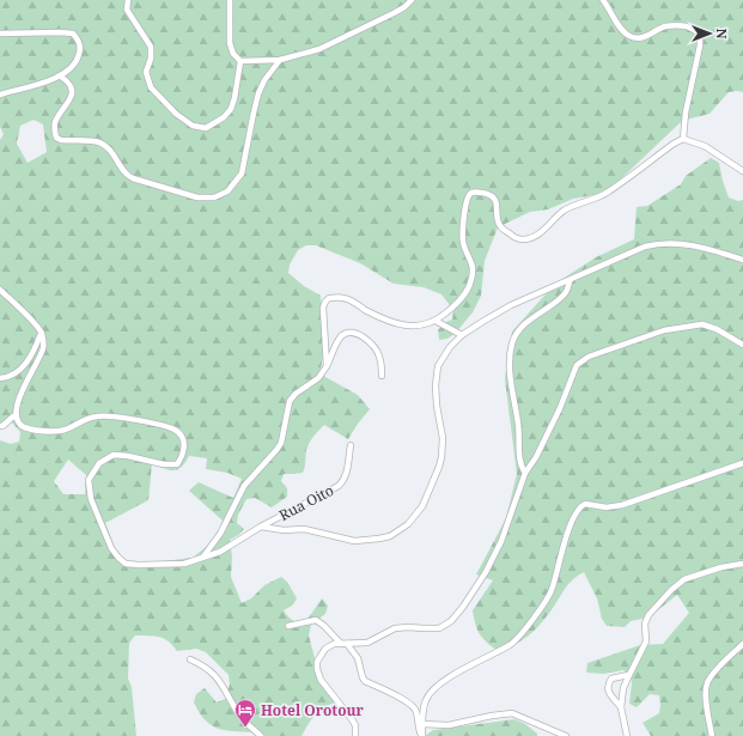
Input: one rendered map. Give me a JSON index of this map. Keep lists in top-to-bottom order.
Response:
{
  "streets": {
    "street": ["Rua Oito"]
  },
  "places": {
    "hotel": ["Hotel Orotour"]
  },
  "north": "right"
}
